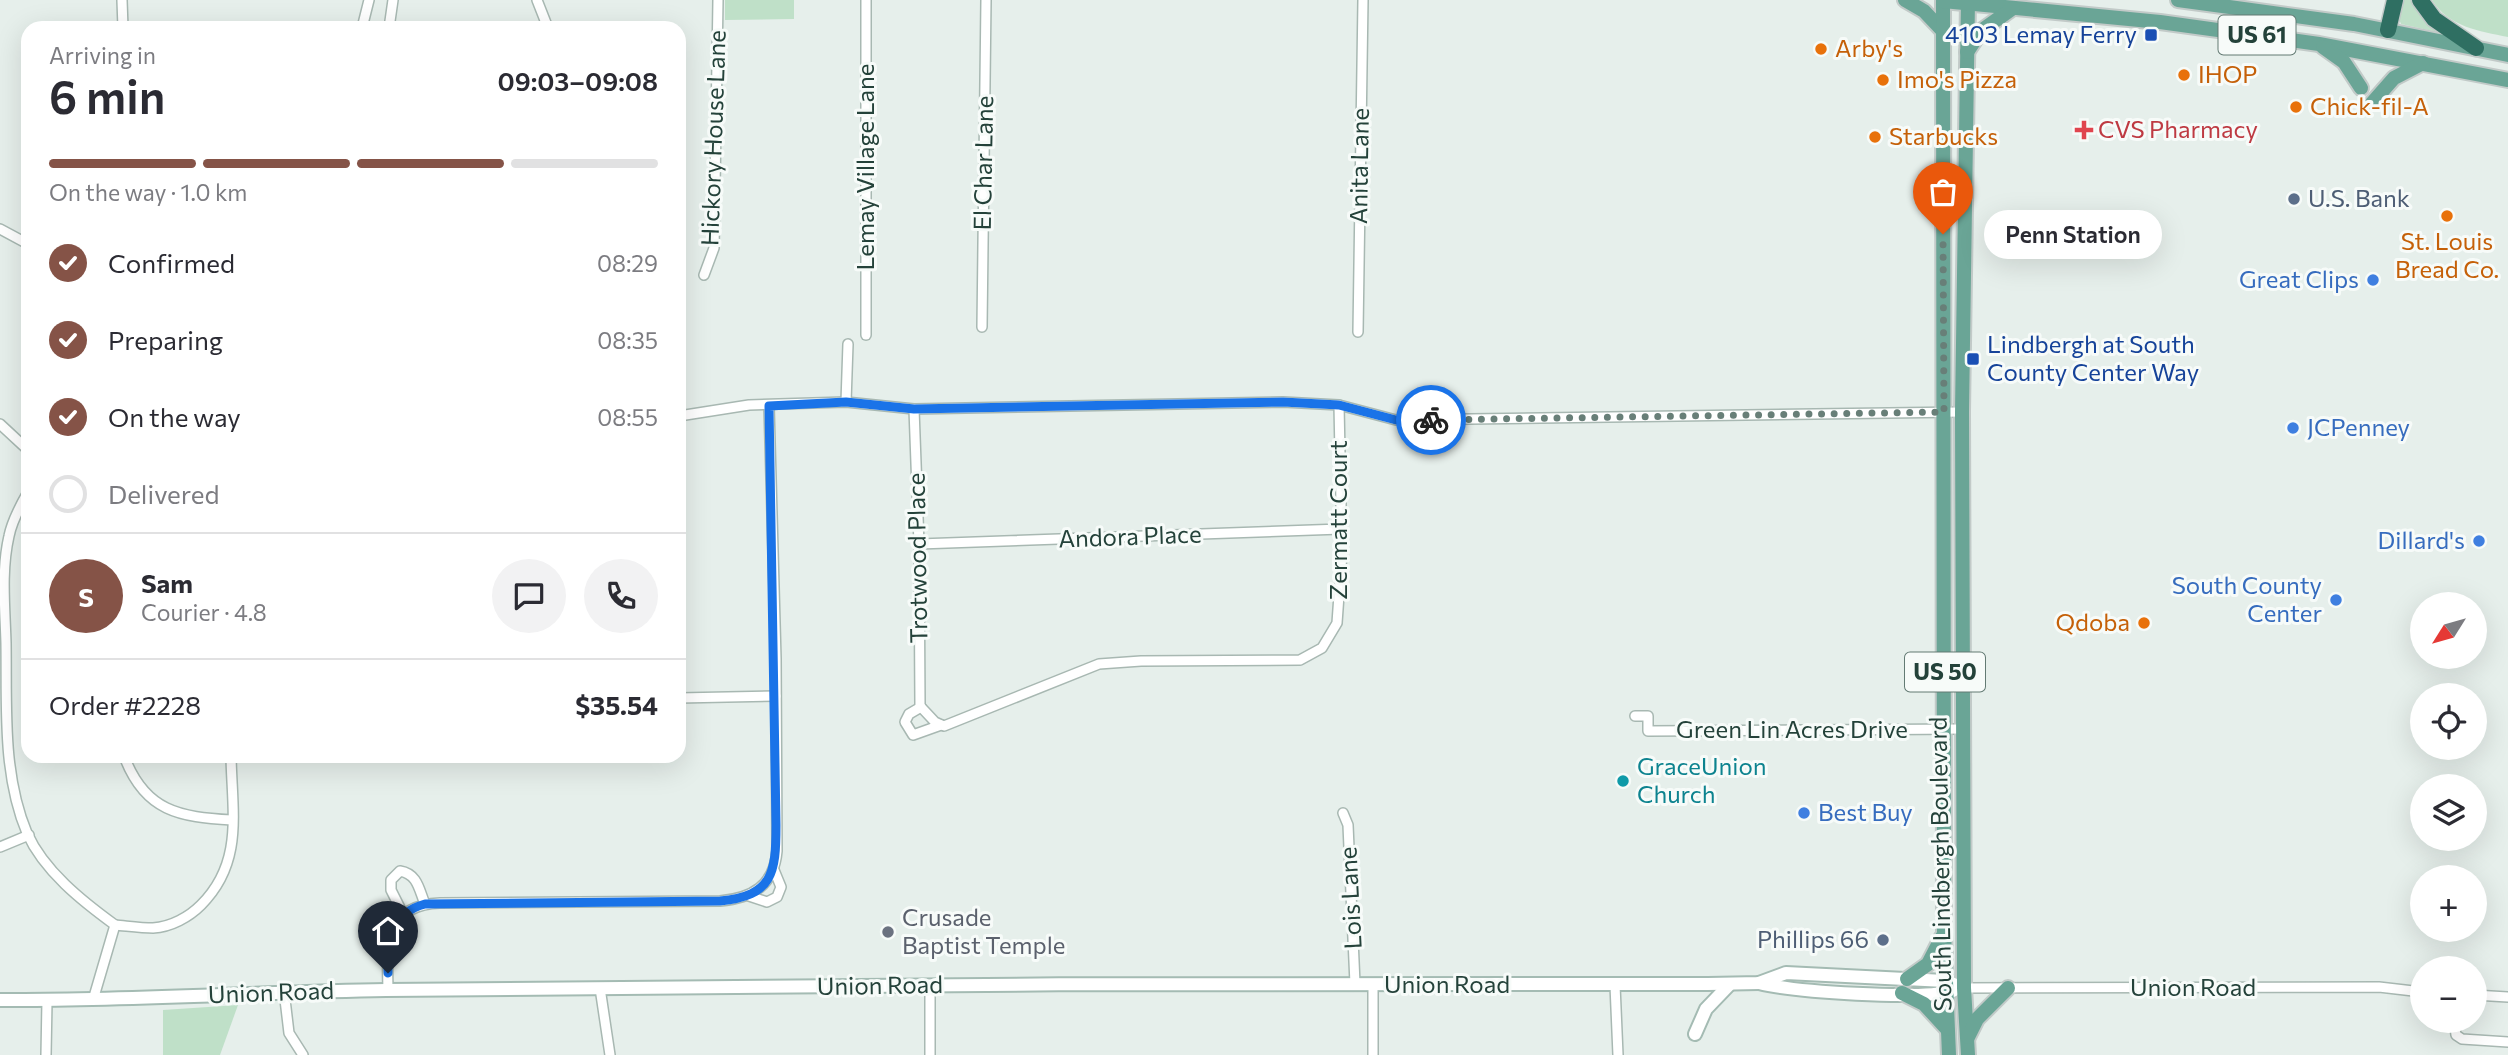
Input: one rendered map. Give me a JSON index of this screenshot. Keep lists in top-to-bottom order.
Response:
{
  "streets": {
    "main road": [
      "US 61",
      "US 50",
      "South Lindbergh Boulevard",
      "Union Road"
    ],
    "street": [
      "Hickory House Lane",
      "El Char Lane",
      "Anita Lane",
      "Lemay Village Lane",
      "Zermatt Court",
      "Andora Place",
      "Trotwood Place",
      "Green Lin Acres Drive",
      "Lois Lane"
    ]
  },
  "crossings": [
    ["US 61", "South Lindbergh Boulevard"],
    ["Zermatt Court", "Andora Place"],
    ["Zermatt Court", "Trotwood Place"],
    ["Andora Place", "Trotwood Place"],
    ["Green Lin Acres Drive", "South Lindbergh Boulevard"],
    ["South Lindbergh Boulevard", "Union Road"],
    ["Lois Lane", "Union Road"]
  ],
  "places": {
    "transit": ["4103 Lemay Ferry", "Lindbergh at South County Center Way"],
    "other": [
      "Arby's",
      "IHOP",
      "Imo's Pizza",
      "Chick-fil-A",
      "Starbucks",
      "U.S. Bank",
      "St. Louis Bread Co.",
      "Penn Station",
      "Great Clips",
      "JCPenney",
      "Dillard's",
      "South County Center",
      "Qdoba",
      "GraceUnion Church",
      "Best Buy",
      "Crusade Baptist Temple",
      "Phillips 66"
    ],
    "health": ["CVS Pharmacy"]
  },
  "north": "bottom left",
  "page": {
    "heading": ["6 min", "Arriving in", "09:03–09:08"],
    "panel": [
      "Sam",
      "Courier · 4.8",
      "Order #2228",
      "$35.54"
    ],
    "bar": "On the way · 1.0 km",
    "bubble": "Penn Station",
    "list": [
      ["Confirmed", "08:29"],
      ["Preparing", "08:35"],
      ["On the way", "08:55"],
      "Delivered"
    ],
    "round": "S",
    "map_buttons": ["+", "−"]
  }
}
